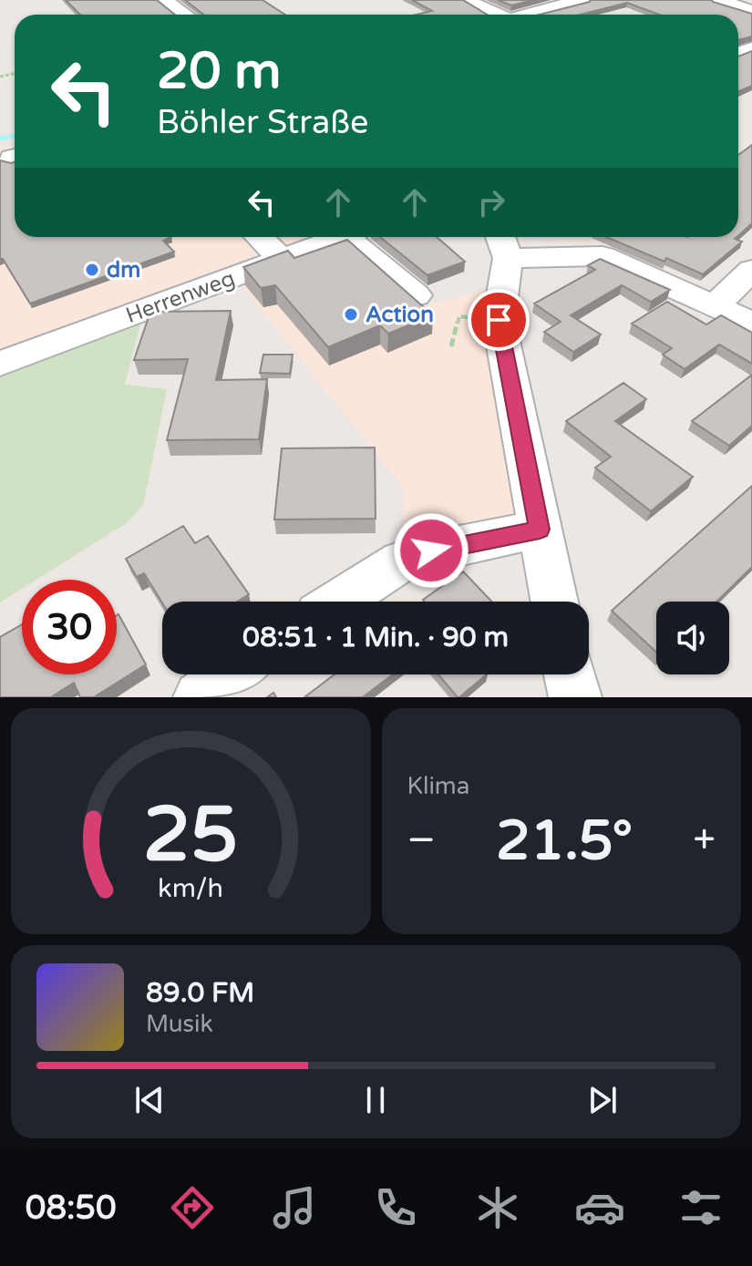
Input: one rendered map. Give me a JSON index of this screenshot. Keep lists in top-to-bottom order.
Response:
{
  "streets": {
    "street": ["Herrenweg"]
  },
  "places": ["dm", "Action"],
  "page": {
    "turn": ["20 m", "Böhler Straße"],
    "limit": "30",
    "trip": "08:51 · 1 Min. · 90 m",
    "tile": "Klima",
    "heat": ["−", "21.5°", "+"],
    "song": ["89.0 FM", "Musik"],
    "tabs": "08:50",
    "gauge": ["25", "km/h"]
  }
}
